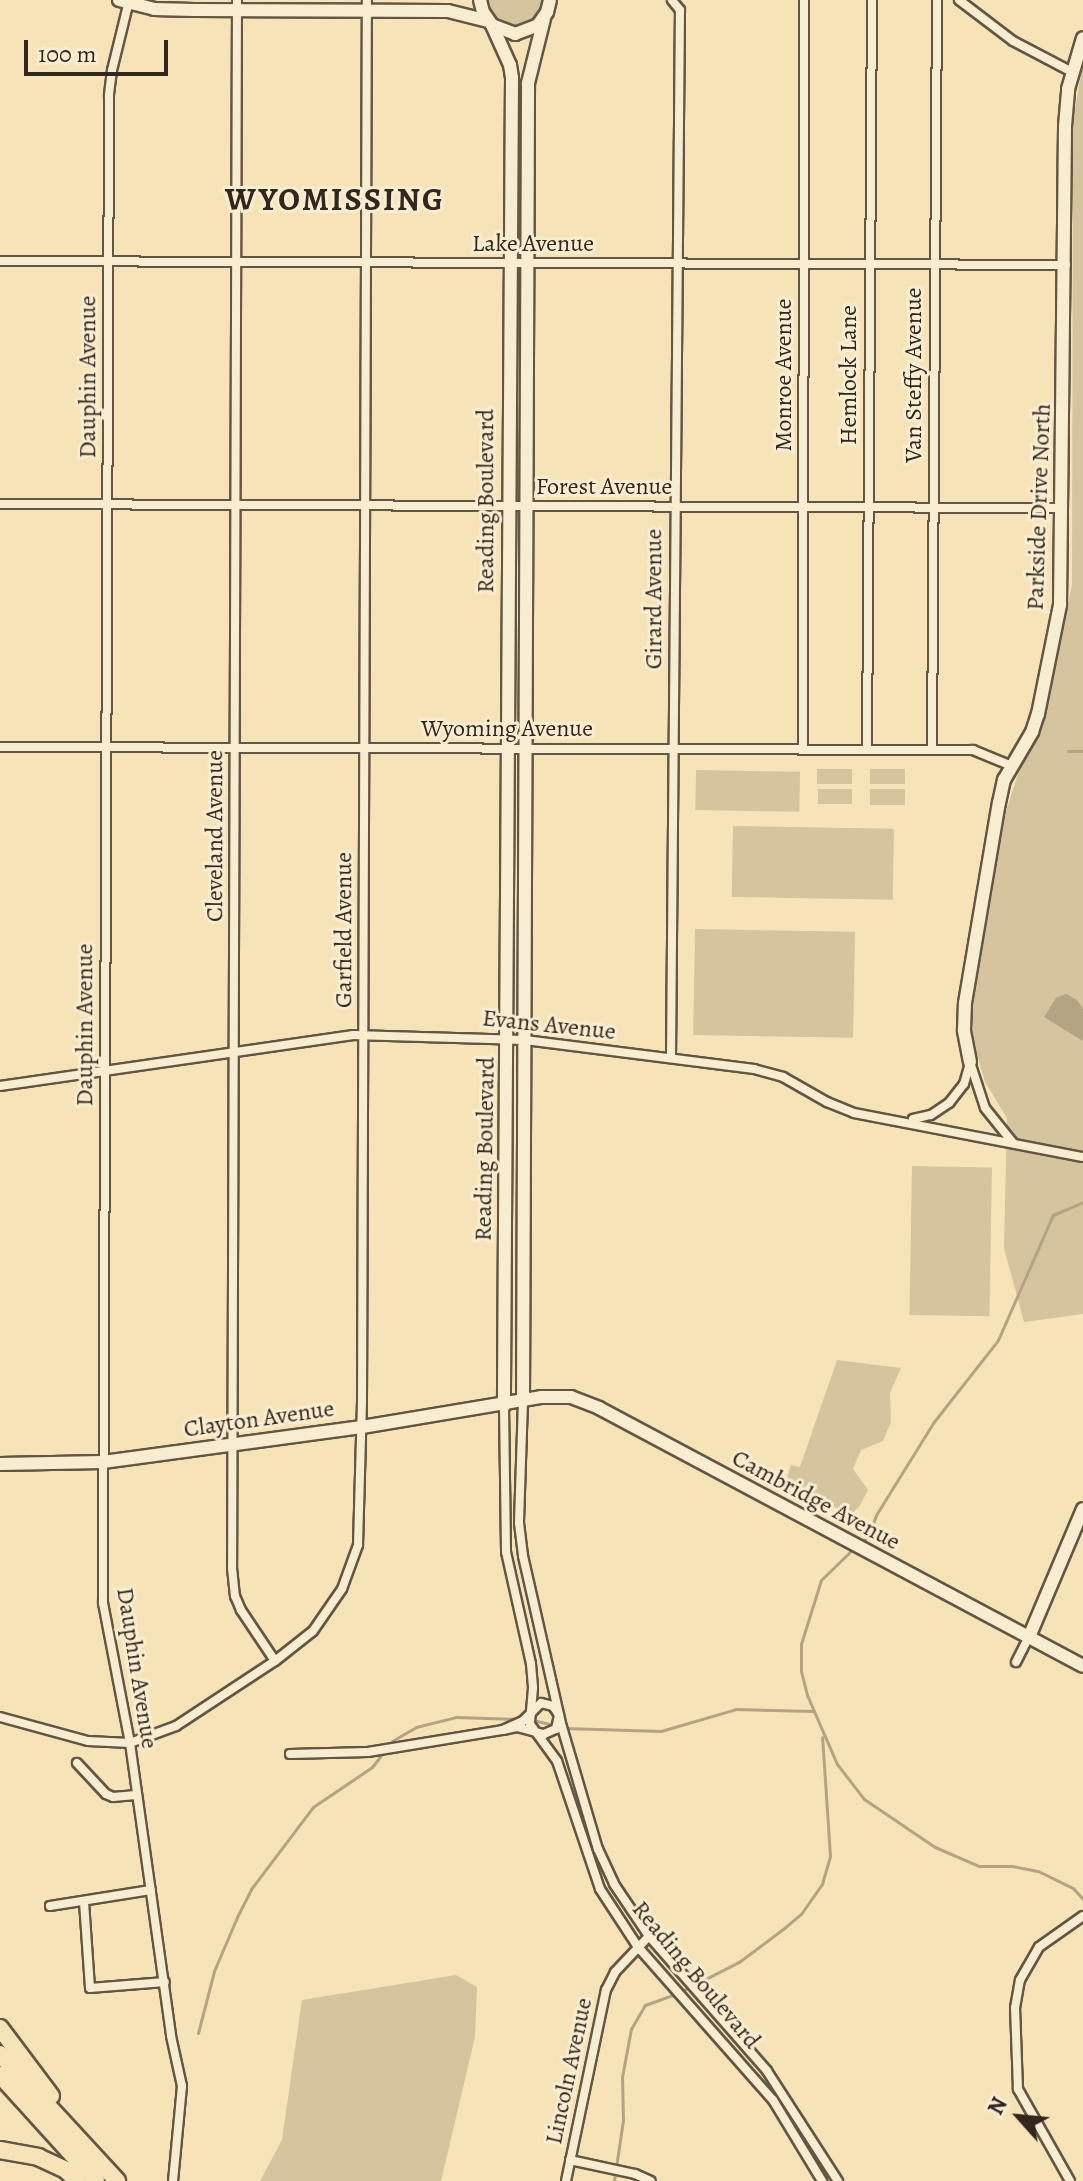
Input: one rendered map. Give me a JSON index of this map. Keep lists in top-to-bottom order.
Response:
{
  "streets": {
    "street": [
      "Lake Avenue",
      "Monroe Avenue",
      "Hemlock Lane",
      "Van Steffy Avenue",
      "Dauphin Avenue",
      "Forest Avenue",
      "Reading Boulevard",
      "Parkside Drive North",
      "Girard Avenue",
      "Wyoming Avenue",
      "Cleveland Avenue",
      "Garfield Avenue",
      "Evans Avenue",
      "Clayton Avenue",
      "Cambridge Avenue",
      "Lincoln Avenue"
    ]
  },
  "crossings": [
    ["Lake Avenue", "Monroe Avenue"],
    ["Lake Avenue", "Hemlock Lane"],
    ["Lake Avenue", "Van Steffy Avenue"],
    ["Lake Avenue", "Dauphin Avenue"],
    ["Lake Avenue", "Reading Boulevard"],
    ["Lake Avenue", "Parkside Drive North"],
    ["Lake Avenue", "Girard Avenue"],
    ["Lake Avenue", "Cleveland Avenue"],
    ["Lake Avenue", "Garfield Avenue"],
    ["Monroe Avenue", "Forest Avenue"],
    ["Monroe Avenue", "Wyoming Avenue"],
    ["Hemlock Lane", "Forest Avenue"],
    ["Hemlock Lane", "Wyoming Avenue"],
    ["Van Steffy Avenue", "Forest Avenue"],
    ["Van Steffy Avenue", "Wyoming Avenue"],
    ["Dauphin Avenue", "Forest Avenue"],
    ["Dauphin Avenue", "Wyoming Avenue"],
    ["Dauphin Avenue", "Garfield Avenue"],
    ["Dauphin Avenue", "Evans Avenue"],
    ["Dauphin Avenue", "Clayton Avenue"],
    ["Forest Avenue", "Reading Boulevard"],
    ["Forest Avenue", "Parkside Drive North"],
    ["Forest Avenue", "Girard Avenue"],
    ["Forest Avenue", "Cleveland Avenue"],
    ["Forest Avenue", "Garfield Avenue"],
    ["Reading Boulevard", "Wyoming Avenue"],
    ["Reading Boulevard", "Evans Avenue"],
    ["Reading Boulevard", "Clayton Avenue"],
    ["Reading Boulevard", "Cambridge Avenue"],
    ["Reading Boulevard", "Lincoln Avenue"],
    ["Parkside Drive North", "Wyoming Avenue"],
    ["Parkside Drive North", "Evans Avenue"],
    ["Girard Avenue", "Wyoming Avenue"],
    ["Girard Avenue", "Evans Avenue"],
    ["Wyoming Avenue", "Cleveland Avenue"],
    ["Wyoming Avenue", "Garfield Avenue"],
    ["Cleveland Avenue", "Garfield Avenue"],
    ["Cleveland Avenue", "Evans Avenue"],
    ["Cleveland Avenue", "Clayton Avenue"],
    ["Garfield Avenue", "Evans Avenue"],
    ["Garfield Avenue", "Clayton Avenue"],
    ["Clayton Avenue", "Cambridge Avenue"]
  ],
  "districts": ["WYOMISSING"],
  "scale_bar": "100 m",
  "north": "top left"
}
